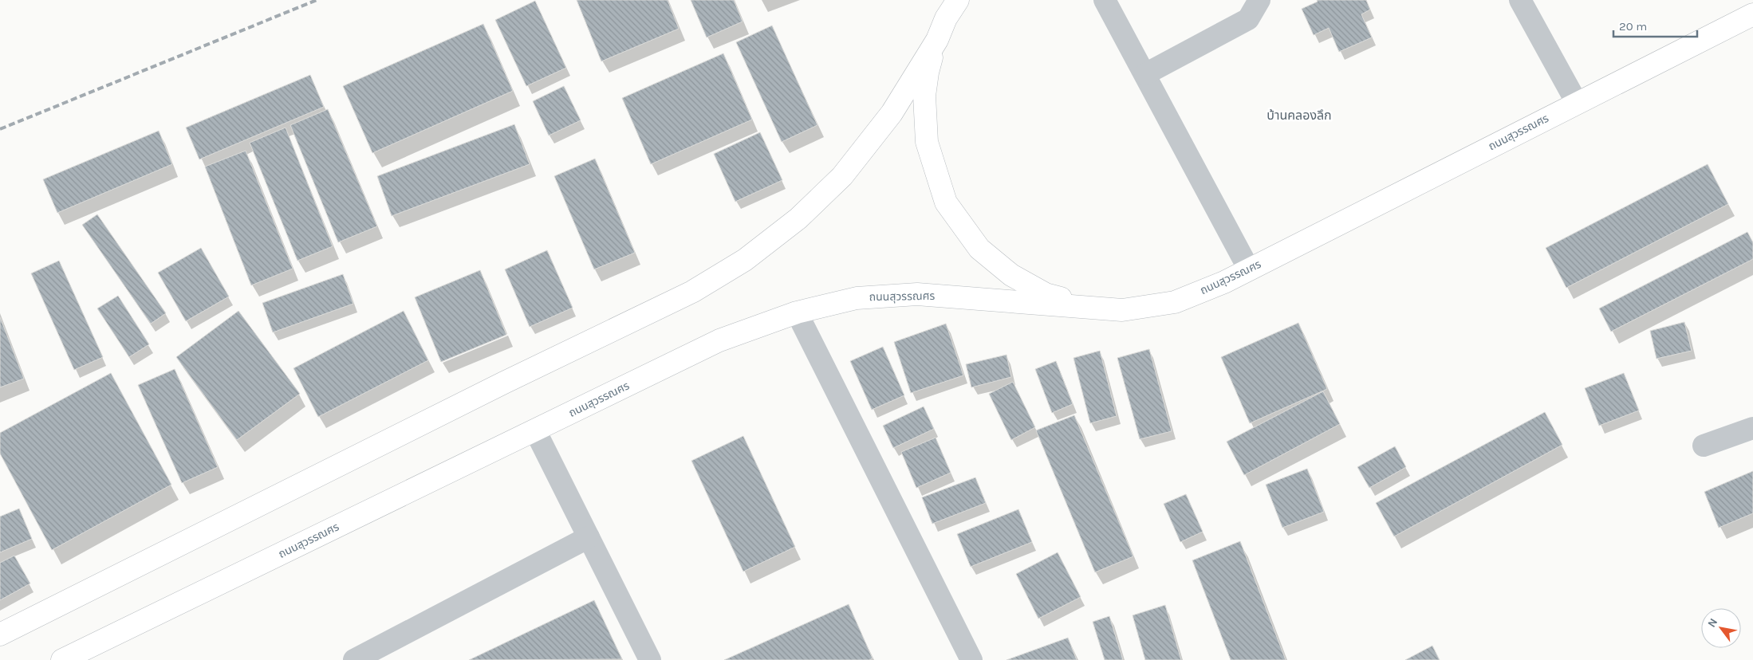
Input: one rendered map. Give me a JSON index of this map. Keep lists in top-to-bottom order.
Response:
{
  "streets": {
    "main road": ["ถนนสุวรรณศร"]
  },
  "districts": ["บ้านคลองลึก"],
  "scale_bar": "20 m",
  "north": "top left"
}
